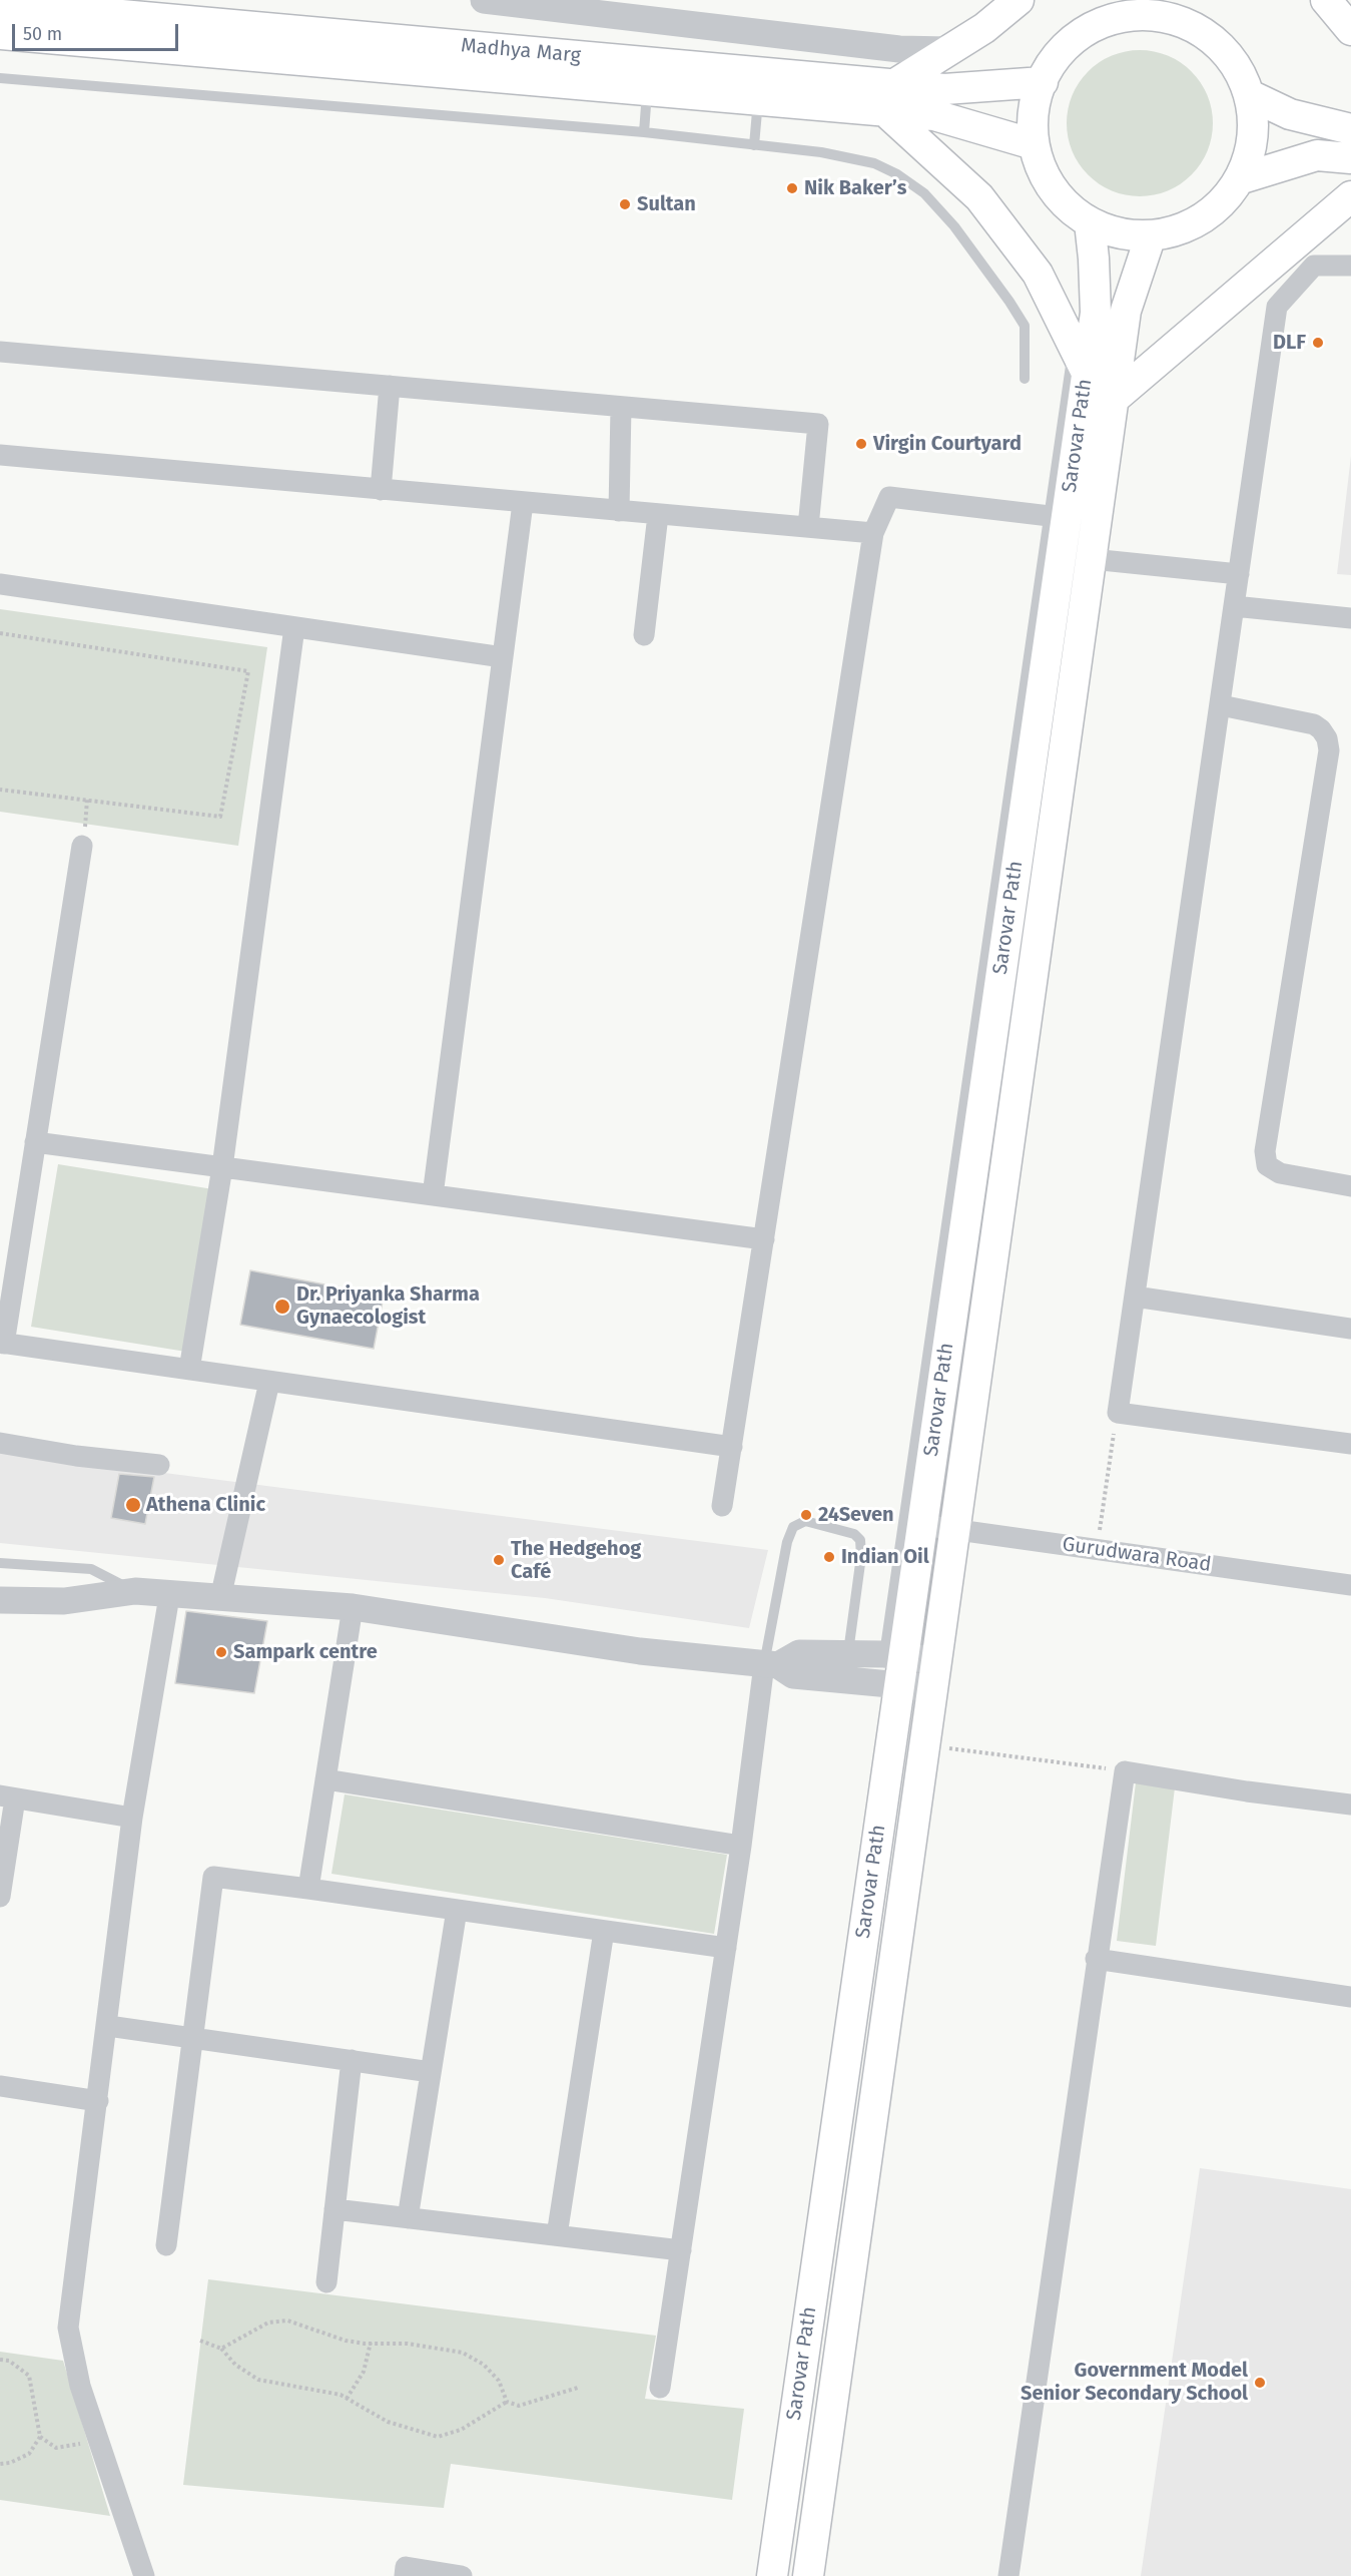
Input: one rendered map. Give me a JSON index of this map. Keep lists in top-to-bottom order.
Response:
{
  "streets": {
    "main road": ["Madhya Marg", "Sarovar Path"],
    "street": ["Gurudwara Road"]
  },
  "crossings": [
    ["Sarovar Path", "Gurudwara Road"]
  ],
  "places": [
    "Nik Baker’s",
    "Sultan",
    "DLF",
    "Virgin Courtyard",
    "Dr. Priyanka Sharma Gynaecologist",
    "Athena Clinic",
    "24Seven",
    "Indian Oil",
    "The Hedgehog Café",
    "Sampark centre",
    "Government Model Senior Secondary School"
  ],
  "scale_bar": "50 m"
}
